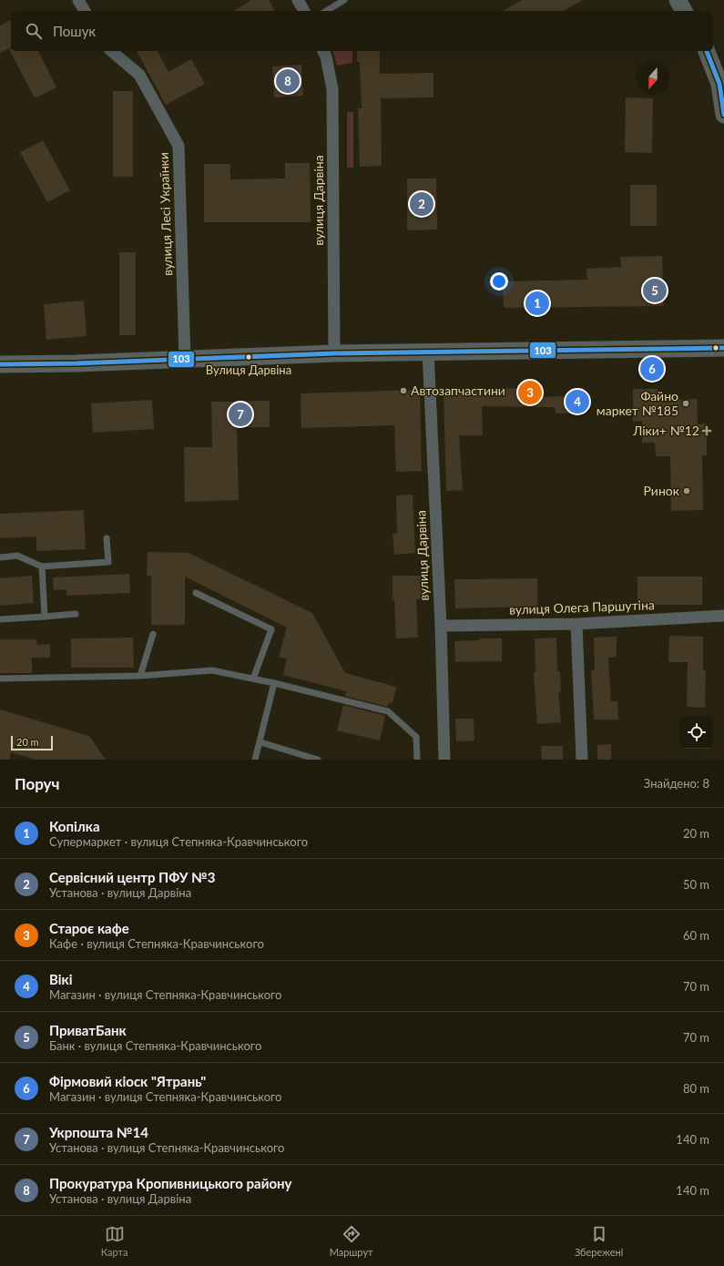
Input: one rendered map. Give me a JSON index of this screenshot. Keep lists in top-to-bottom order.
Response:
{
  "streets": {
    "street": ["вулиця Дарвіна", "вулиця Лесі Українки", "вулиця Олега Паршутіна"]
  },
  "crossings": [
    ["вулиця Дарвіна", "вулиця Олега Паршутіна"]
  ],
  "places": {
    "other": [
      "Вулиця Дарвіна",
      "Автозапчастини",
      "Файно маркет №185",
      "Ринок"
    ],
    "health": ["Ліки+ №12"]
  },
  "lines": ["transit line 103"],
  "scale_bar": "20 m",
  "north": "bottom",
  "page": {
    "search": "Пошук",
    "pins": [
      "8",
      "2",
      "5",
      "1",
      "6",
      "3",
      "4",
      "7"
    ],
    "scale": "20 m",
    "heading": ["Поруч", "Знайдено: 8"],
    "list": [
      {
        "mark": "1",
        "name": "Копілка",
        "note": "Супермаркет · вулиця Степняка-Кравчинського",
        "value": "20 m"
      },
      {
        "mark": "2",
        "name": "Сервісний центр ПФУ №3",
        "note": "Установа · вулиця Дарвіна",
        "value": "50 m"
      },
      {
        "mark": "3",
        "name": "Староє кафе",
        "note": "Кафе · вулиця Степняка-Кравчинського",
        "value": "60 m"
      },
      {
        "mark": "4",
        "name": "Вікі",
        "note": "Магазин · вулиця Степняка-Кравчинського",
        "value": "70 m"
      },
      {
        "mark": "5",
        "name": "ПриватБанк",
        "note": "Банк · вулиця Степняка-Кравчинського",
        "value": "70 m"
      },
      {
        "mark": "6",
        "name": "Фірмовий кіоск \"Ятрань\"",
        "note": "Магазин · вулиця Степняка-Кравчинського",
        "value": "80 m"
      },
      {
        "mark": "7",
        "name": "Укрпошта №14",
        "note": "Установа · вулиця Степняка-Кравчинського",
        "value": "140 m"
      },
      {
        "mark": "8",
        "name": "Прокуратура Кропивницького району",
        "note": "Установа · вулиця Дарвіна",
        "value": "140 m"
      }
    ],
    "nav": ["Карта", "Маршрут", "Збережені"]
  }
}
